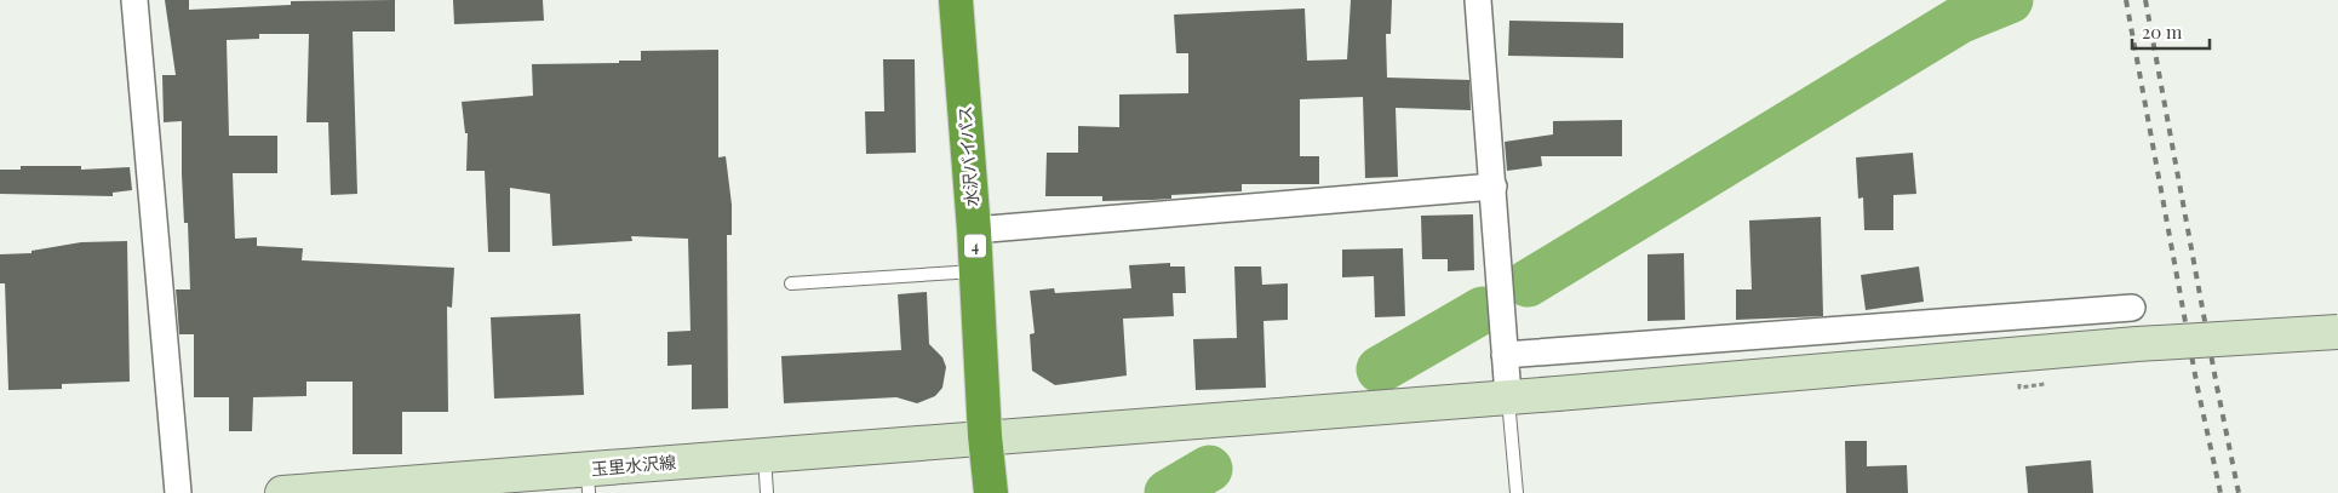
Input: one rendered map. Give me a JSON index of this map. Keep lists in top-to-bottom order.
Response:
{
  "streets": {
    "highway": ["水沢バイパス", "4"],
    "street": ["玉里水沢線"]
  },
  "crossings": [
    ["水沢バイパス", "玉里水沢線"]
  ],
  "scale_bar": "20 m"
}
